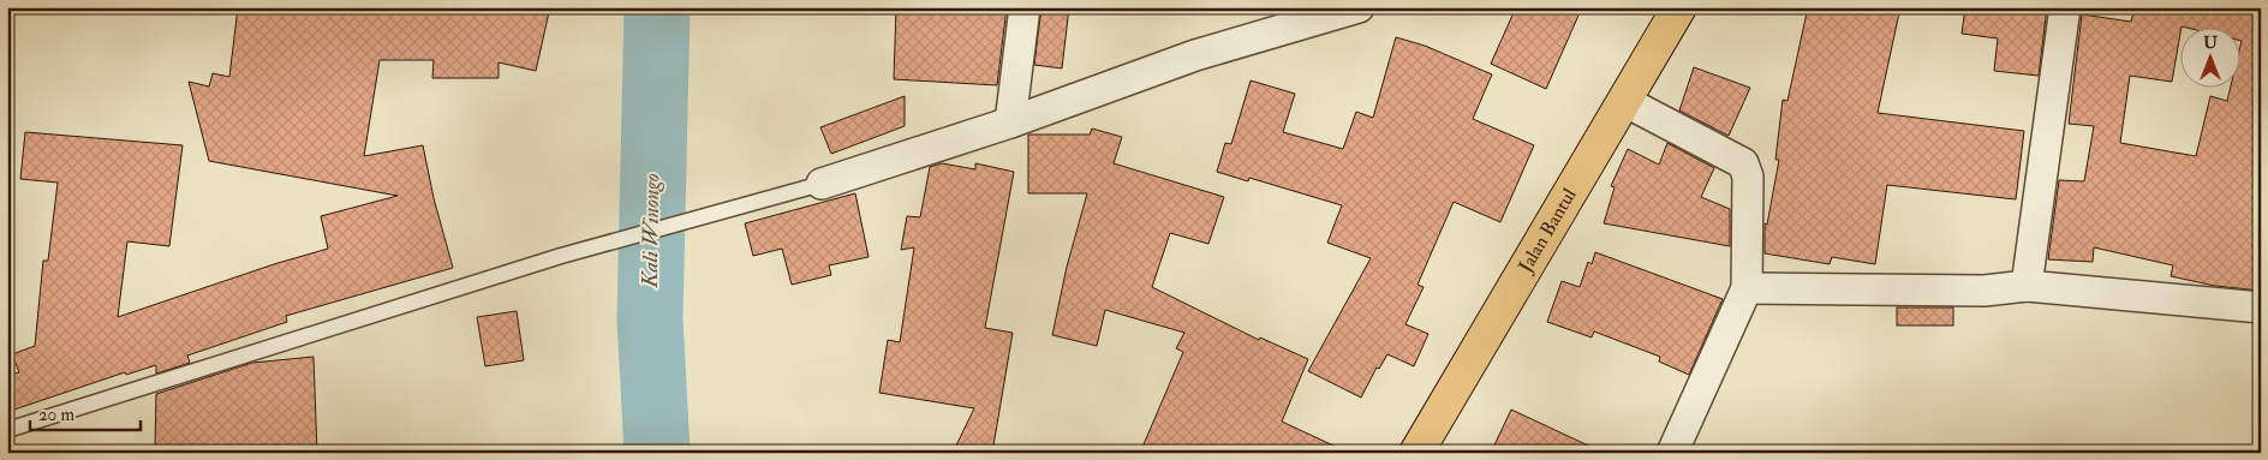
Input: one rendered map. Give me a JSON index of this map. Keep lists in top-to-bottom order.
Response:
{
  "streets": {
    "main road": ["Jalan Bantul"]
  },
  "water": ["Kali Winongo"],
  "scale_bar": "20 m",
  "north": "top"
}
